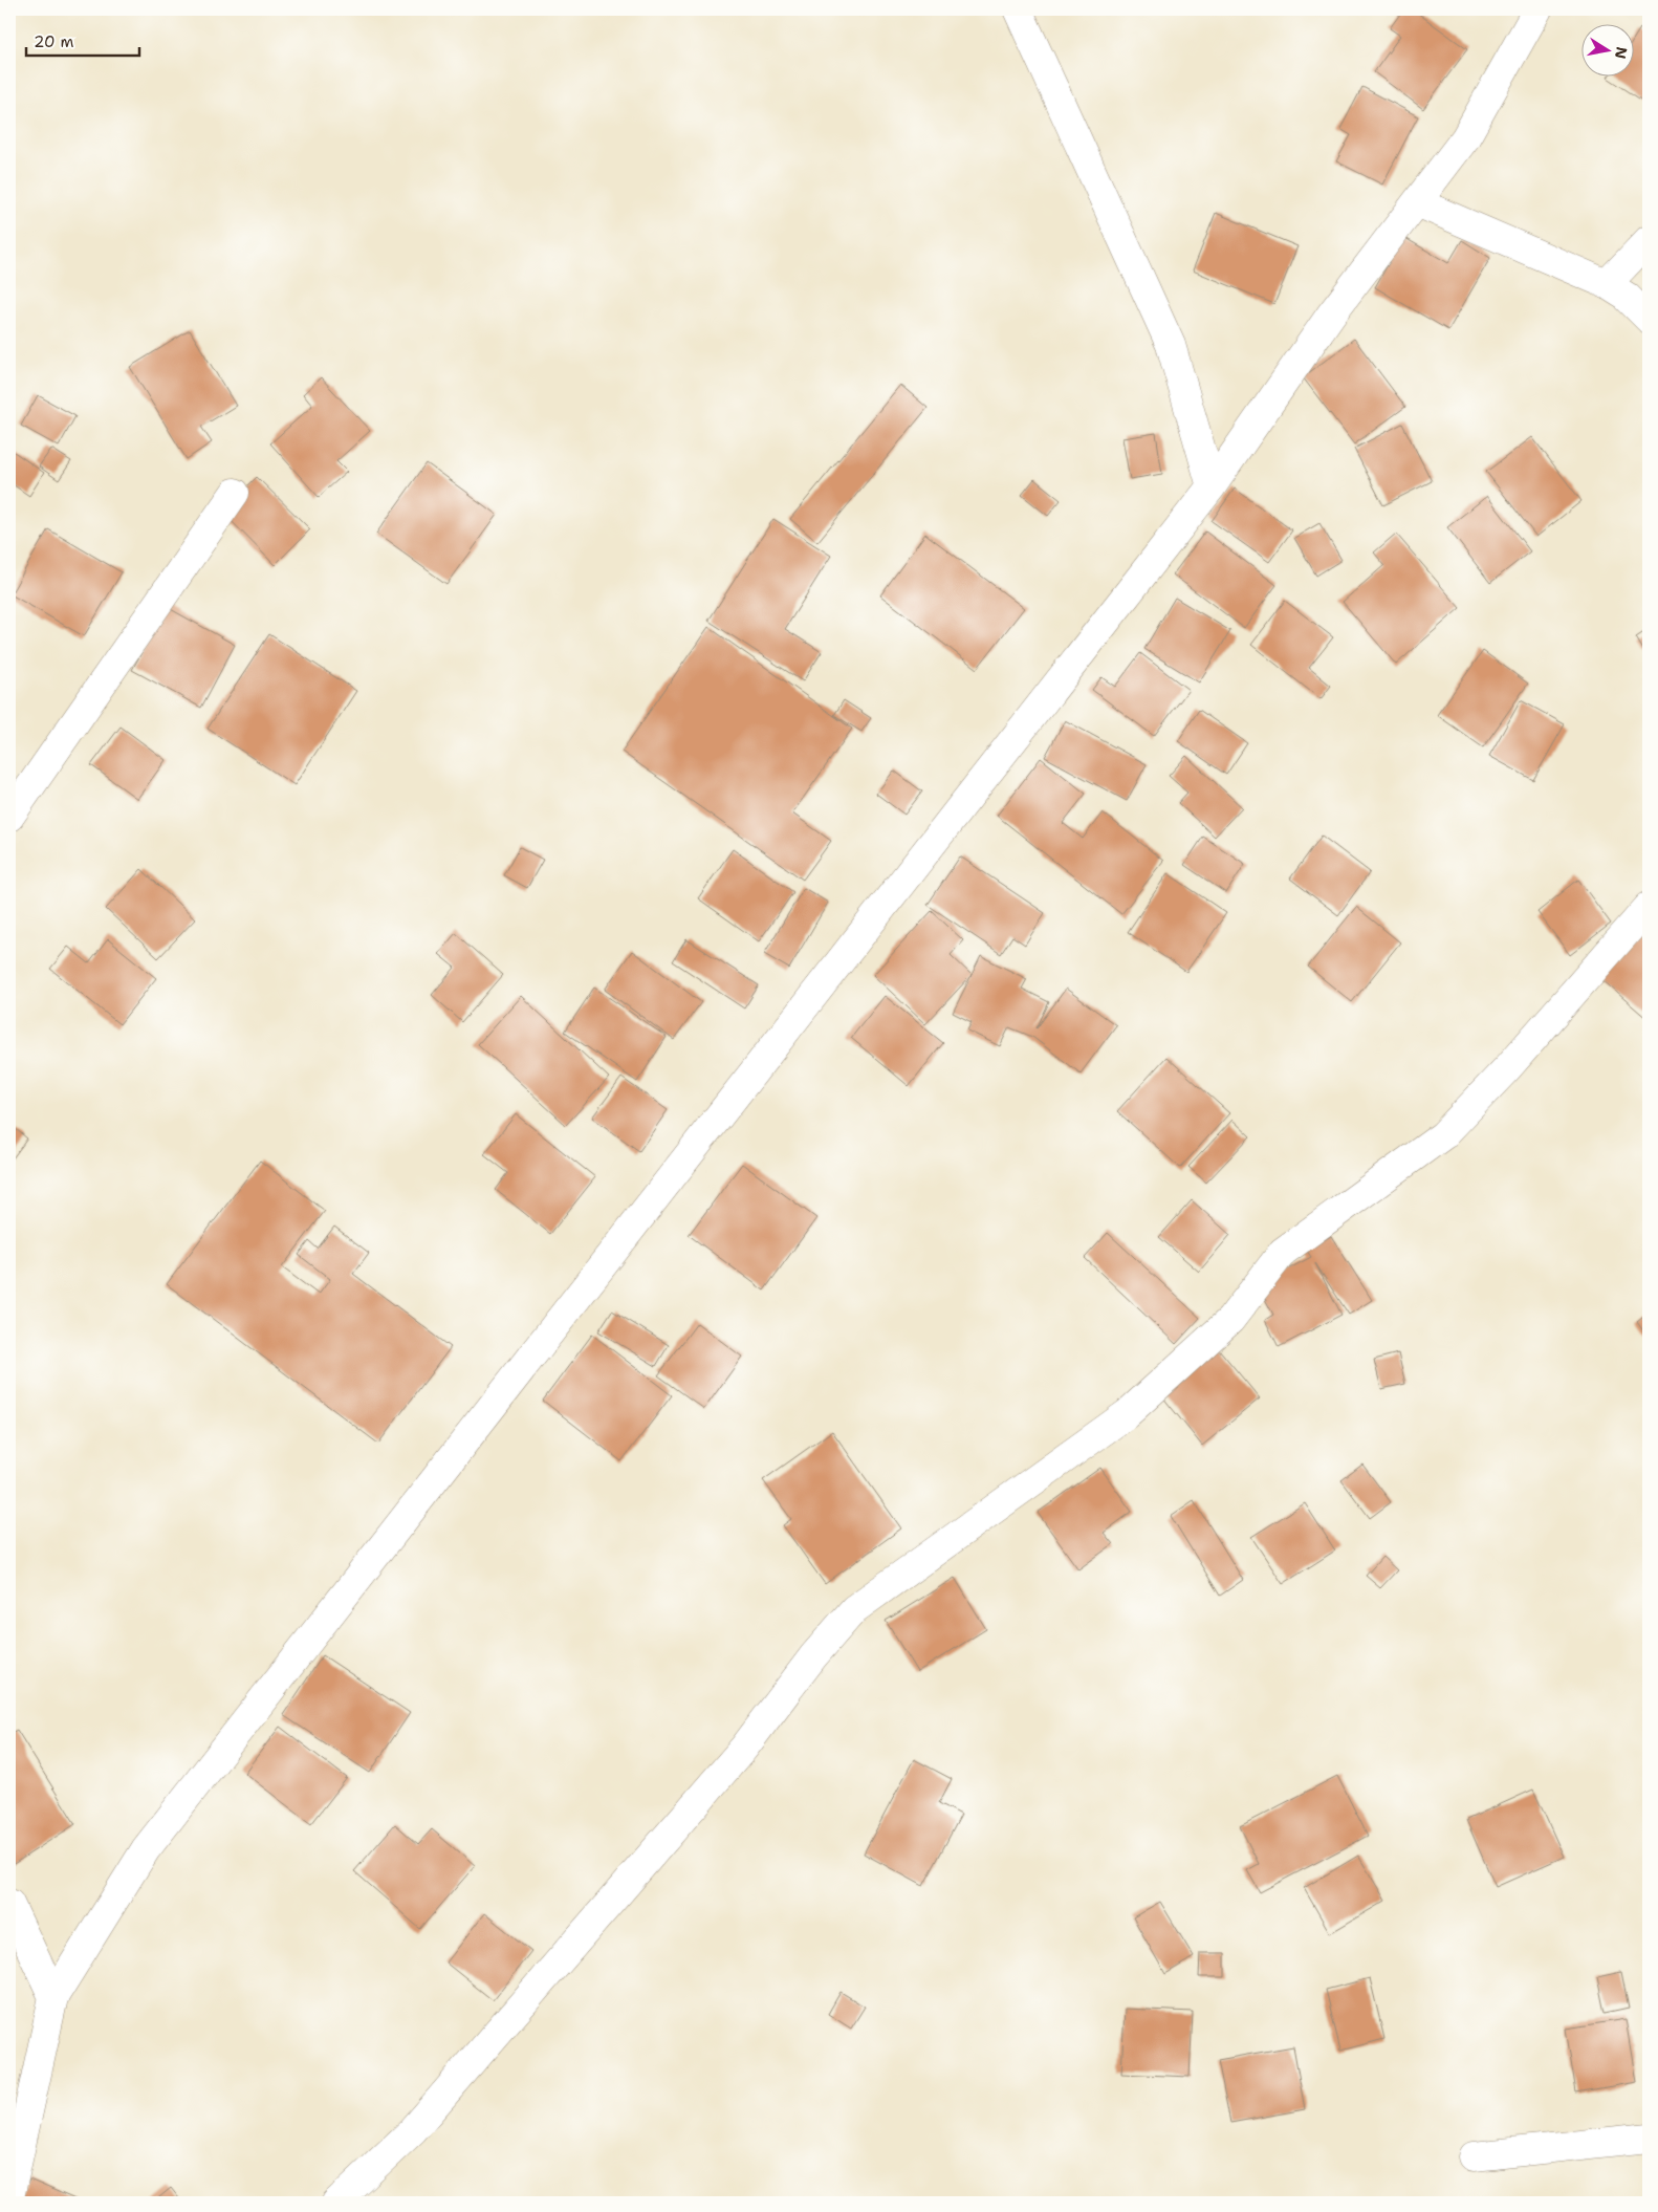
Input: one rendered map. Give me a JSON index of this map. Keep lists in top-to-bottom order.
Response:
{
  "scale_bar": "20 m",
  "north": "right"
}
